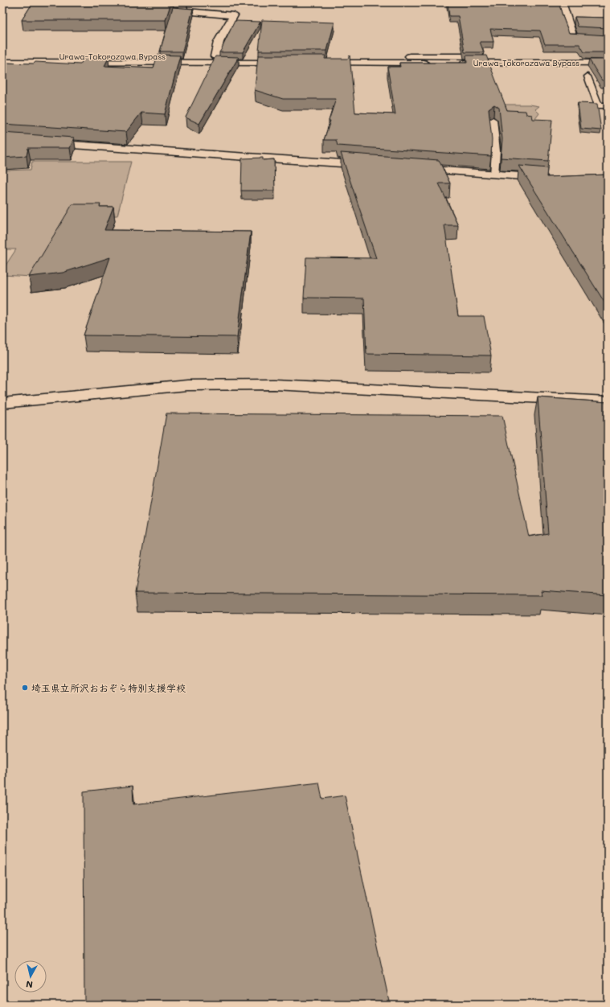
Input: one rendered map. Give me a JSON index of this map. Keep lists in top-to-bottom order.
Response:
{
  "streets": {
    "main road": ["Urawa-Tokorozawa Bypass"]
  },
  "places": ["埼玉県立所沢おおぞら特別支援学校"],
  "north": "bottom"
}
